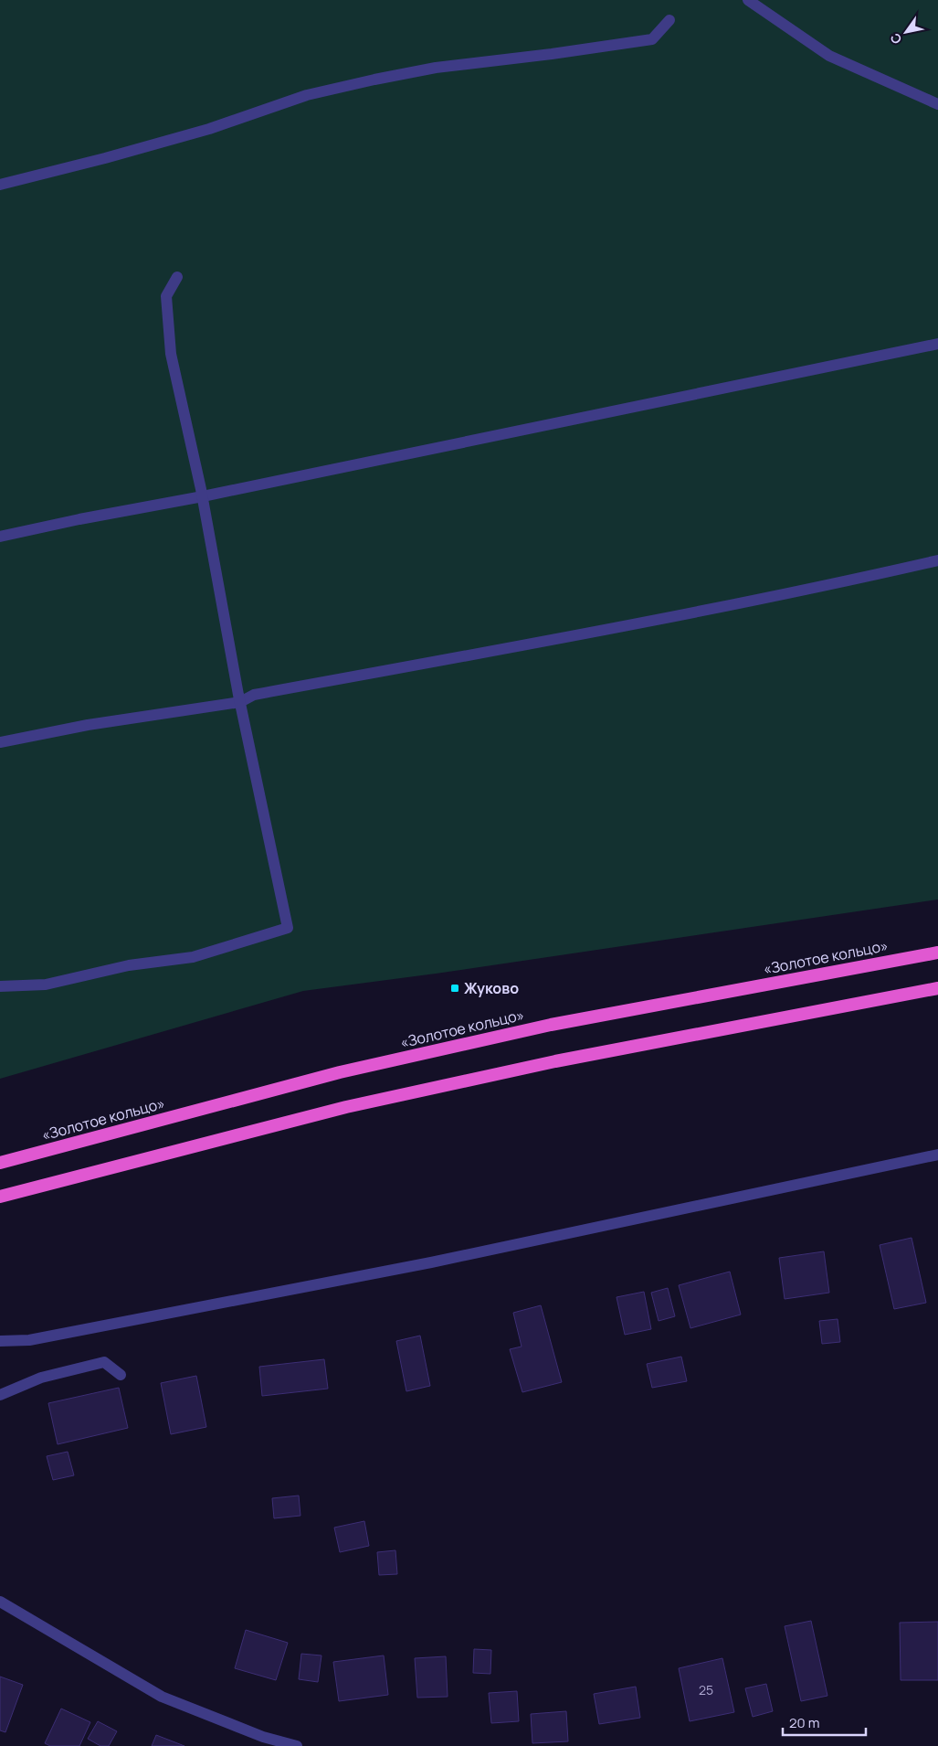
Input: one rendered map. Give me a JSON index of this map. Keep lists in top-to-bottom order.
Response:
{
  "streets": {
    "highway": ["«Золотое кольцо»"]
  },
  "places": {
    "transit": ["Жуково"]
  },
  "house_numbers": ["25"],
  "scale_bar": "20 m",
  "north": "bottom left"
}
